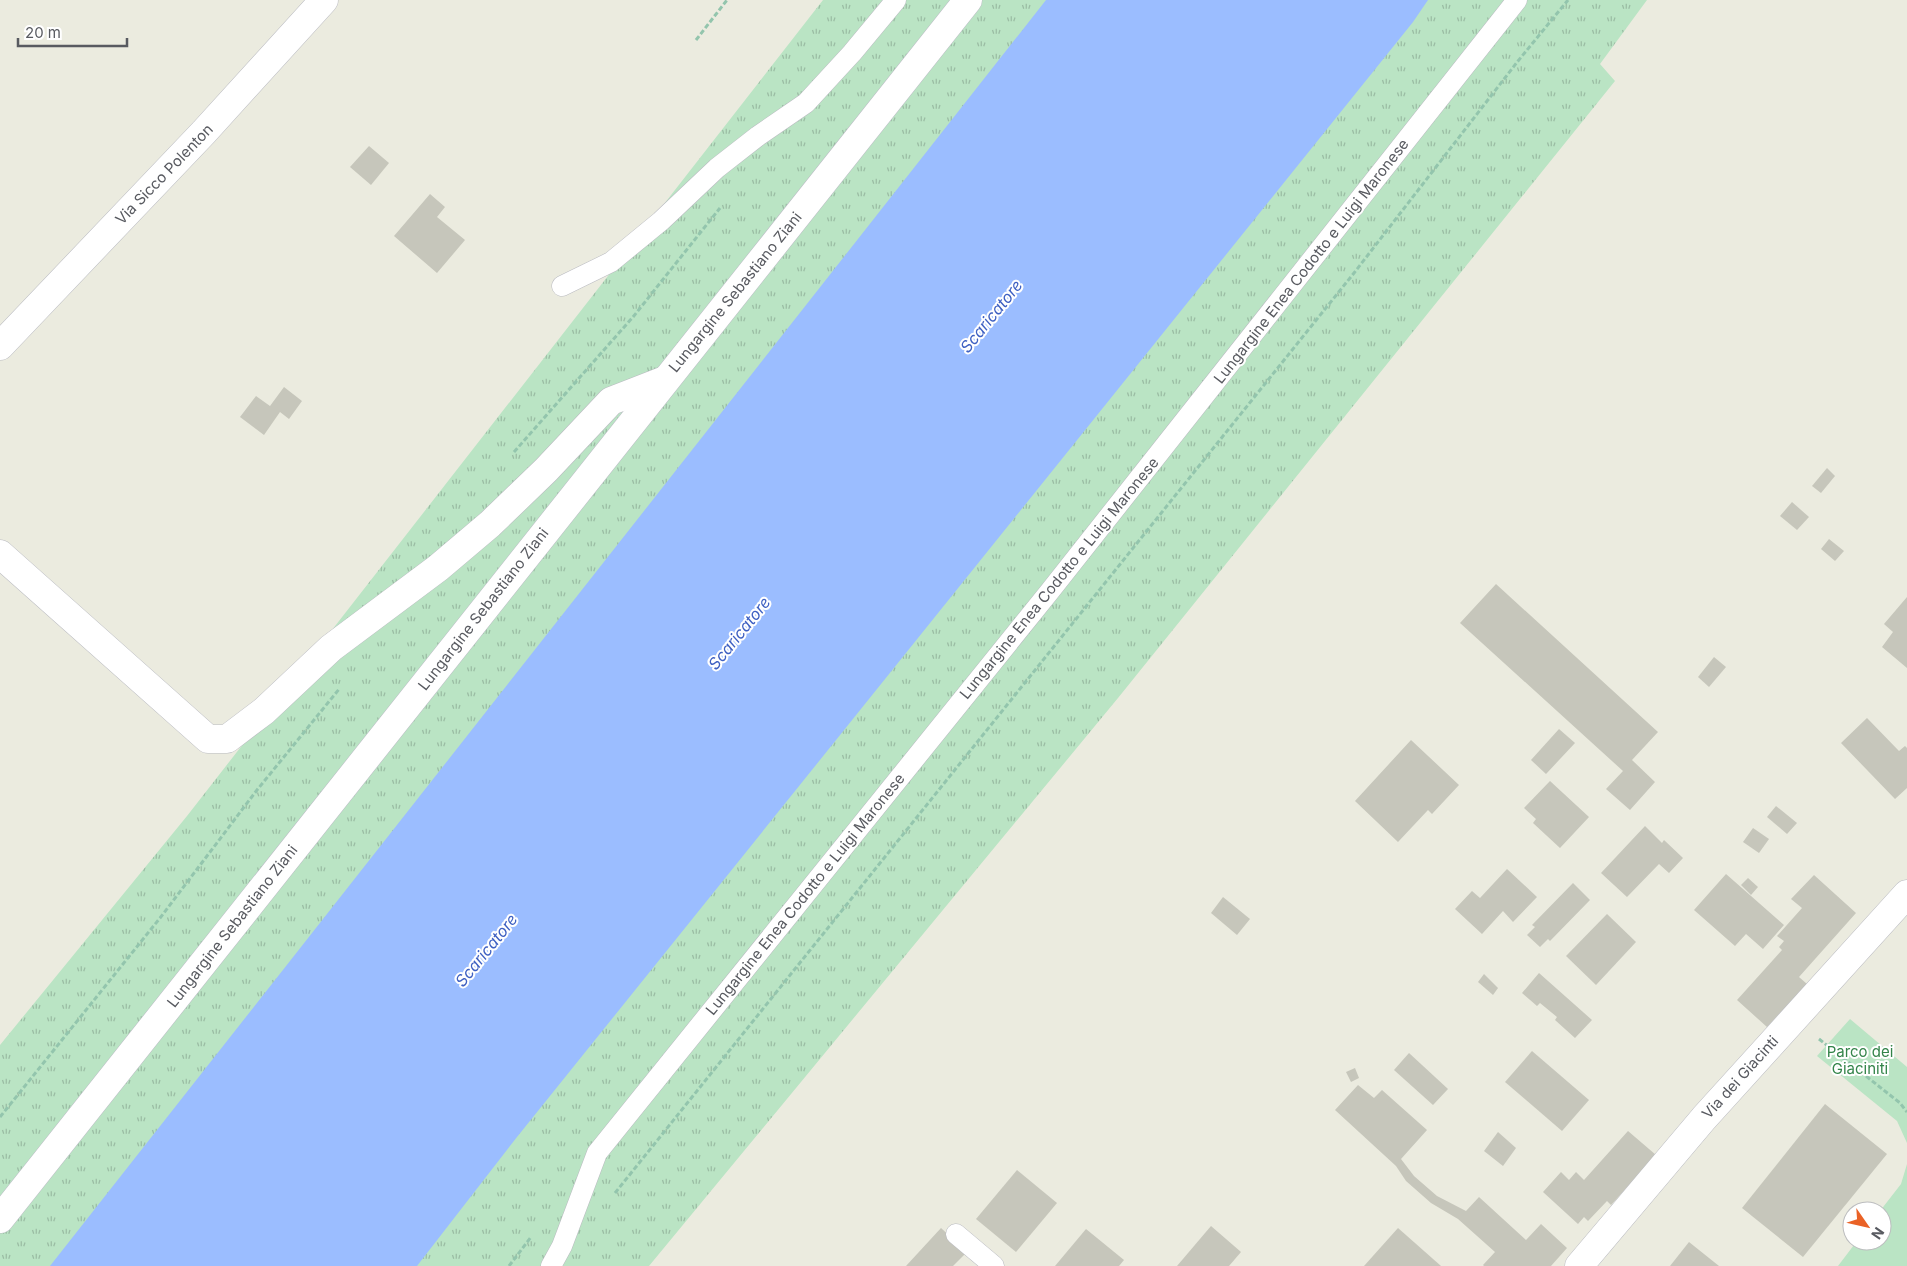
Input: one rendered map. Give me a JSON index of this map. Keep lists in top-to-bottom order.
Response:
{
  "streets": {
    "street": ["Via Sicco Polenton", "Lungargine Sebastiano Ziani", "Via dei Giacinti"],
    "lane": ["Lungargine Enea Codotto e Luigi Maronese"]
  },
  "water": ["Scaricatore"],
  "parks": ["Parco dei Giaciniti"],
  "scale_bar": "20 m",
  "north": "bottom right"
}
